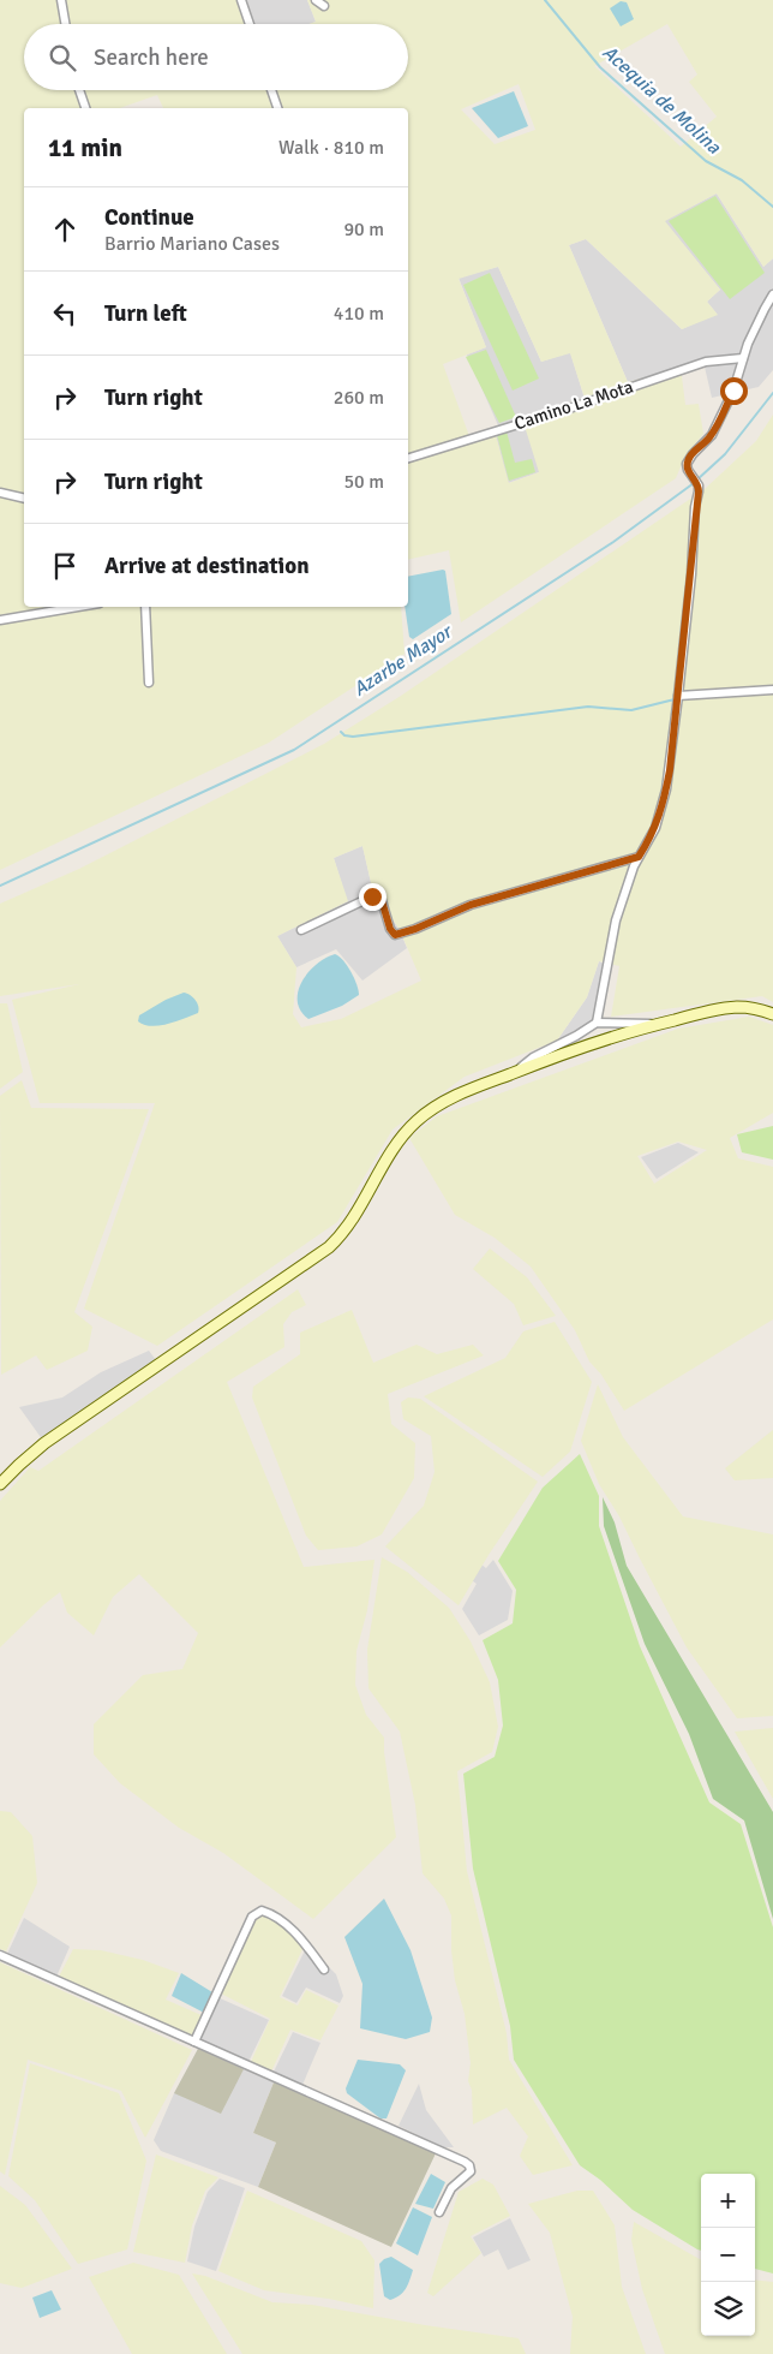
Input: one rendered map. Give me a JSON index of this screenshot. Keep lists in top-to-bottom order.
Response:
{
  "streets": {
    "street": ["Camino La Mota"]
  },
  "water": ["Acequia de Molina", "Azarbe Mayor"],
  "page": {
    "search": "Search here",
    "heading": ["11 min", "Walk · 810 m"],
    "list": [
      ["Continue", "Barrio Mariano Cases", "90 m"],
      ["Turn left", "410 m"],
      ["Turn right", "260 m"],
      ["Turn right", "50 m"],
      "Arrive at destination"
    ],
    "map_buttons": ["+", "−"]
  }
}
